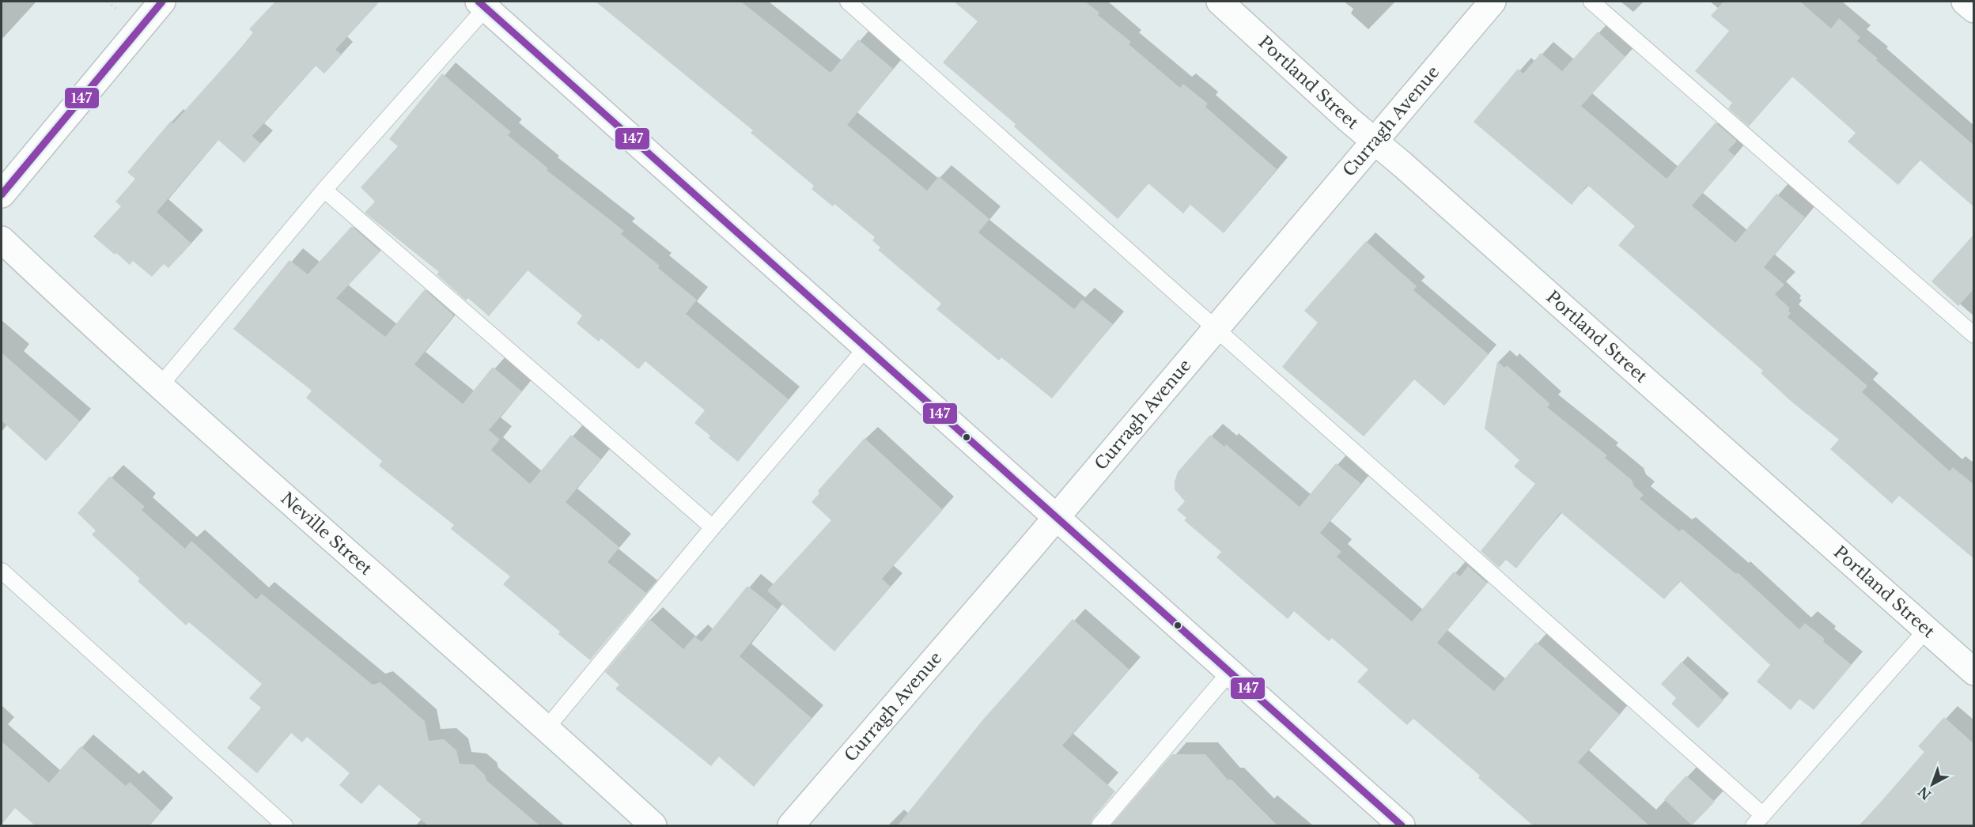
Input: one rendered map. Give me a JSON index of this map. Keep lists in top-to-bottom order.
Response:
{
  "streets": {
    "street": ["Portland Street", "Curragh Avenue", "Neville Street"]
  },
  "crossings": [
    ["Portland Street", "Curragh Avenue"]
  ],
  "lines": ["transit line 147"],
  "north": "bottom left"
}
